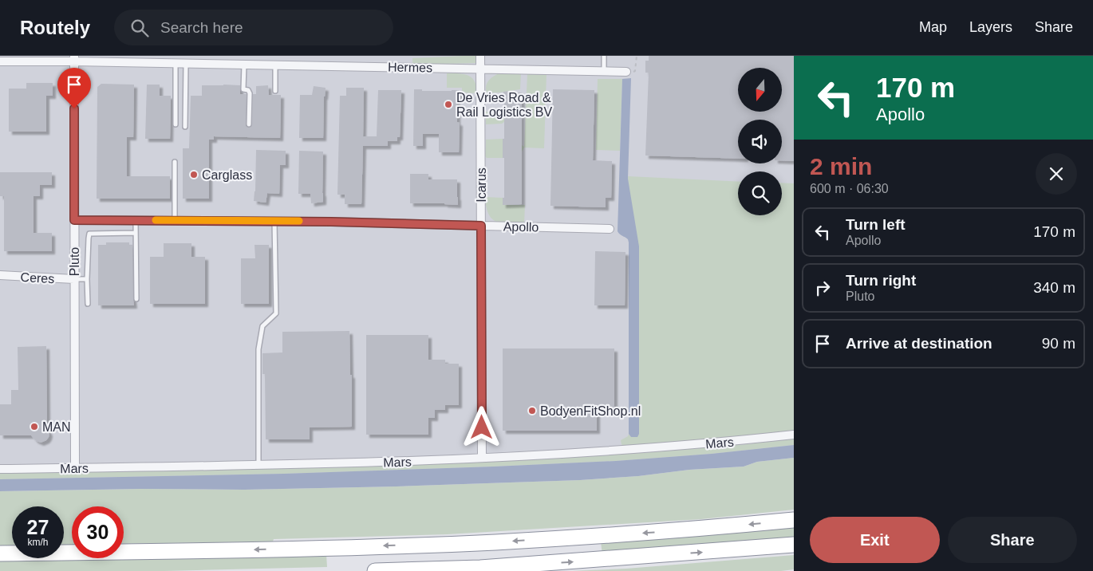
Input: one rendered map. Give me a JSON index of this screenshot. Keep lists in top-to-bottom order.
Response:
{
  "streets": {
    "street": [
      "Hermes",
      "Icarus",
      "Apollo",
      "Pluto",
      "Ceres",
      "Mars"
    ]
  },
  "crossings": [
    ["Hermes", "Icarus"],
    ["Hermes", "Pluto"],
    ["Icarus", "Apollo"],
    ["Icarus", "Mars"],
    ["Apollo", "Pluto"],
    ["Pluto", "Ceres"],
    ["Pluto", "Mars"]
  ],
  "places": [
    "De Vries Road & Rail Logistics BV",
    "Carglass",
    "BodyenFitShop.nl",
    "MAN"
  ],
  "north": "bottom",
  "page": {
    "header": "Routely",
    "search": "Search here",
    "nav": ["Map", "Layers", "Share"],
    "turn": ["170 m", "Apollo"],
    "heading": ["2 min", "600 m · 06:30"],
    "list": [
      {
        "name": "Turn left",
        "note": "Apollo",
        "value": "170 m"
      },
      {
        "name": "Turn right",
        "note": "Pluto",
        "value": "340 m"
      },
      {
        "name": "Arrive at destination",
        "value": "90 m"
      }
    ],
    "speed": "27 km/h",
    "limit": "30",
    "buttons": ["Exit", "Share"]
  }
}
